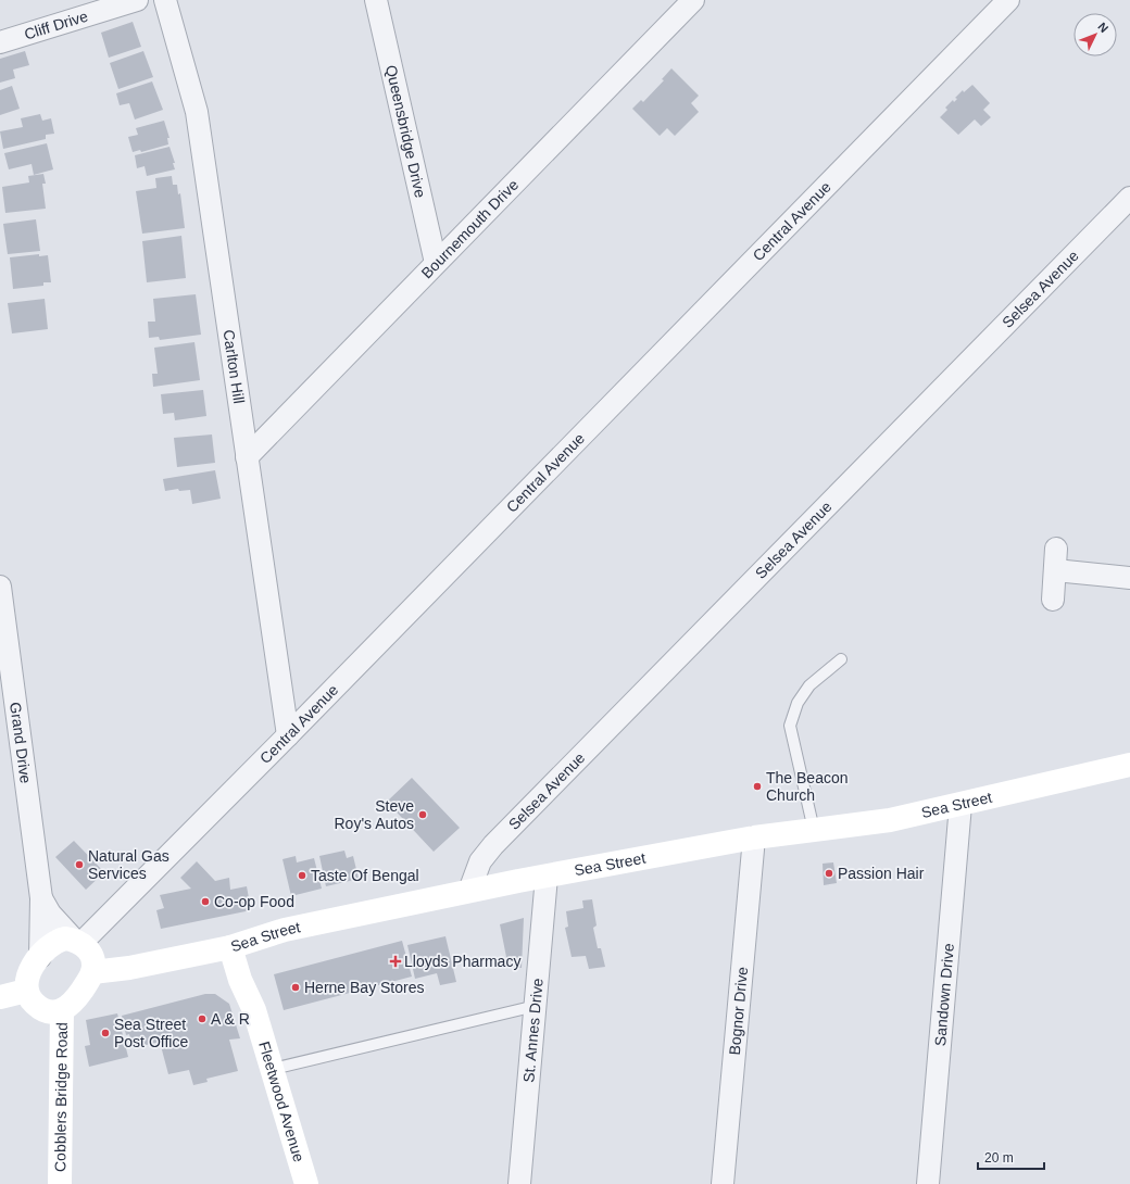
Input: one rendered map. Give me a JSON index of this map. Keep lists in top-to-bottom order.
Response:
{
  "streets": {
    "main road": ["Sea Street", "Cobblers Bridge Road", "Fleetwood Avenue"],
    "street": [
      "Cliff Drive",
      "Queensbridge Drive",
      "Central Avenue",
      "Bournemouth Drive",
      "Selsea Avenue",
      "Carlton Hill",
      "Grand Drive",
      "Sandown Drive",
      "Bognor Drive",
      "St. Annes Drive"
    ]
  },
  "crossings": [
    ["Queensbridge Drive", "Bournemouth Drive"],
    ["Central Avenue", "Carlton Hill"],
    ["Central Avenue", "Grand Drive"],
    ["Central Avenue", "Sea Street"],
    ["Central Avenue", "Cobblers Bridge Road"],
    ["Bournemouth Drive", "Carlton Hill"],
    ["Selsea Avenue", "Sea Street"],
    ["Grand Drive", "Sea Street"],
    ["Grand Drive", "Cobblers Bridge Road"],
    ["Sea Street", "Sandown Drive"],
    ["Sea Street", "Bognor Drive"],
    ["Sea Street", "St. Annes Drive"],
    ["Sea Street", "Cobblers Bridge Road"],
    ["Sea Street", "Fleetwood Avenue"]
  ],
  "places": {
    "other": [
      "The Beacon Church",
      "Steve Roy's Autos",
      "Natural Gas Services",
      "Passion Hair",
      "Taste Of Bengal",
      "Co-op Food",
      "Herne Bay Stores",
      "A & R",
      "Sea Street Post Office"
    ],
    "health": ["Lloyds Pharmacy"]
  },
  "scale_bar": "20 m",
  "north": "top right"
}
